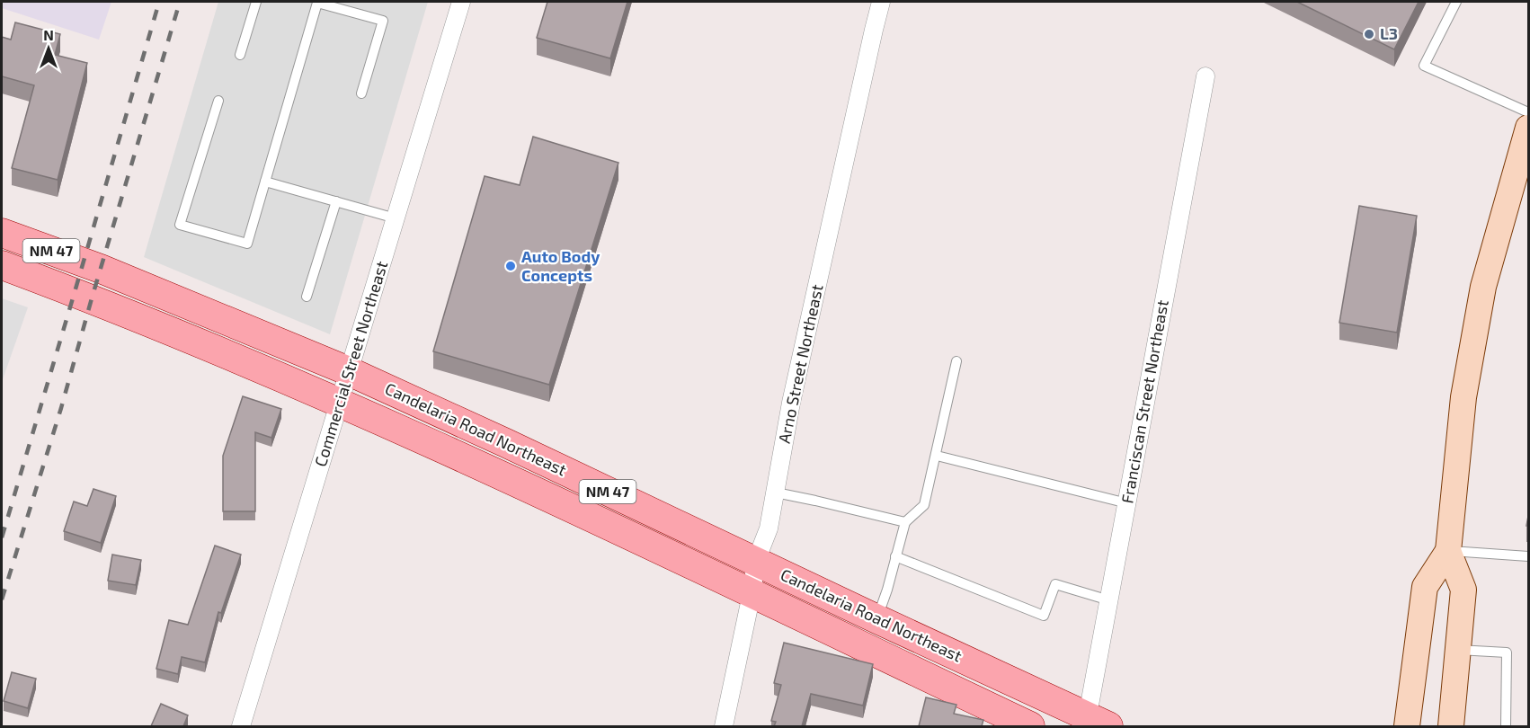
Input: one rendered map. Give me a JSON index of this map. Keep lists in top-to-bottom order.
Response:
{
  "streets": {
    "main road": ["NM 47", "Candelaria Road Northeast"],
    "street": ["Commercial Street Northeast", "Arno Street Northeast", "Franciscan Street Northeast"]
  },
  "crossings": [
    ["Commercial Street Northeast", "Candelaria Road Northeast"],
    ["Arno Street Northeast", "Candelaria Road Northeast"],
    ["Franciscan Street Northeast", "Candelaria Road Northeast"]
  ],
  "places": ["L3", "Auto Body Concepts"],
  "north": "top"
}
